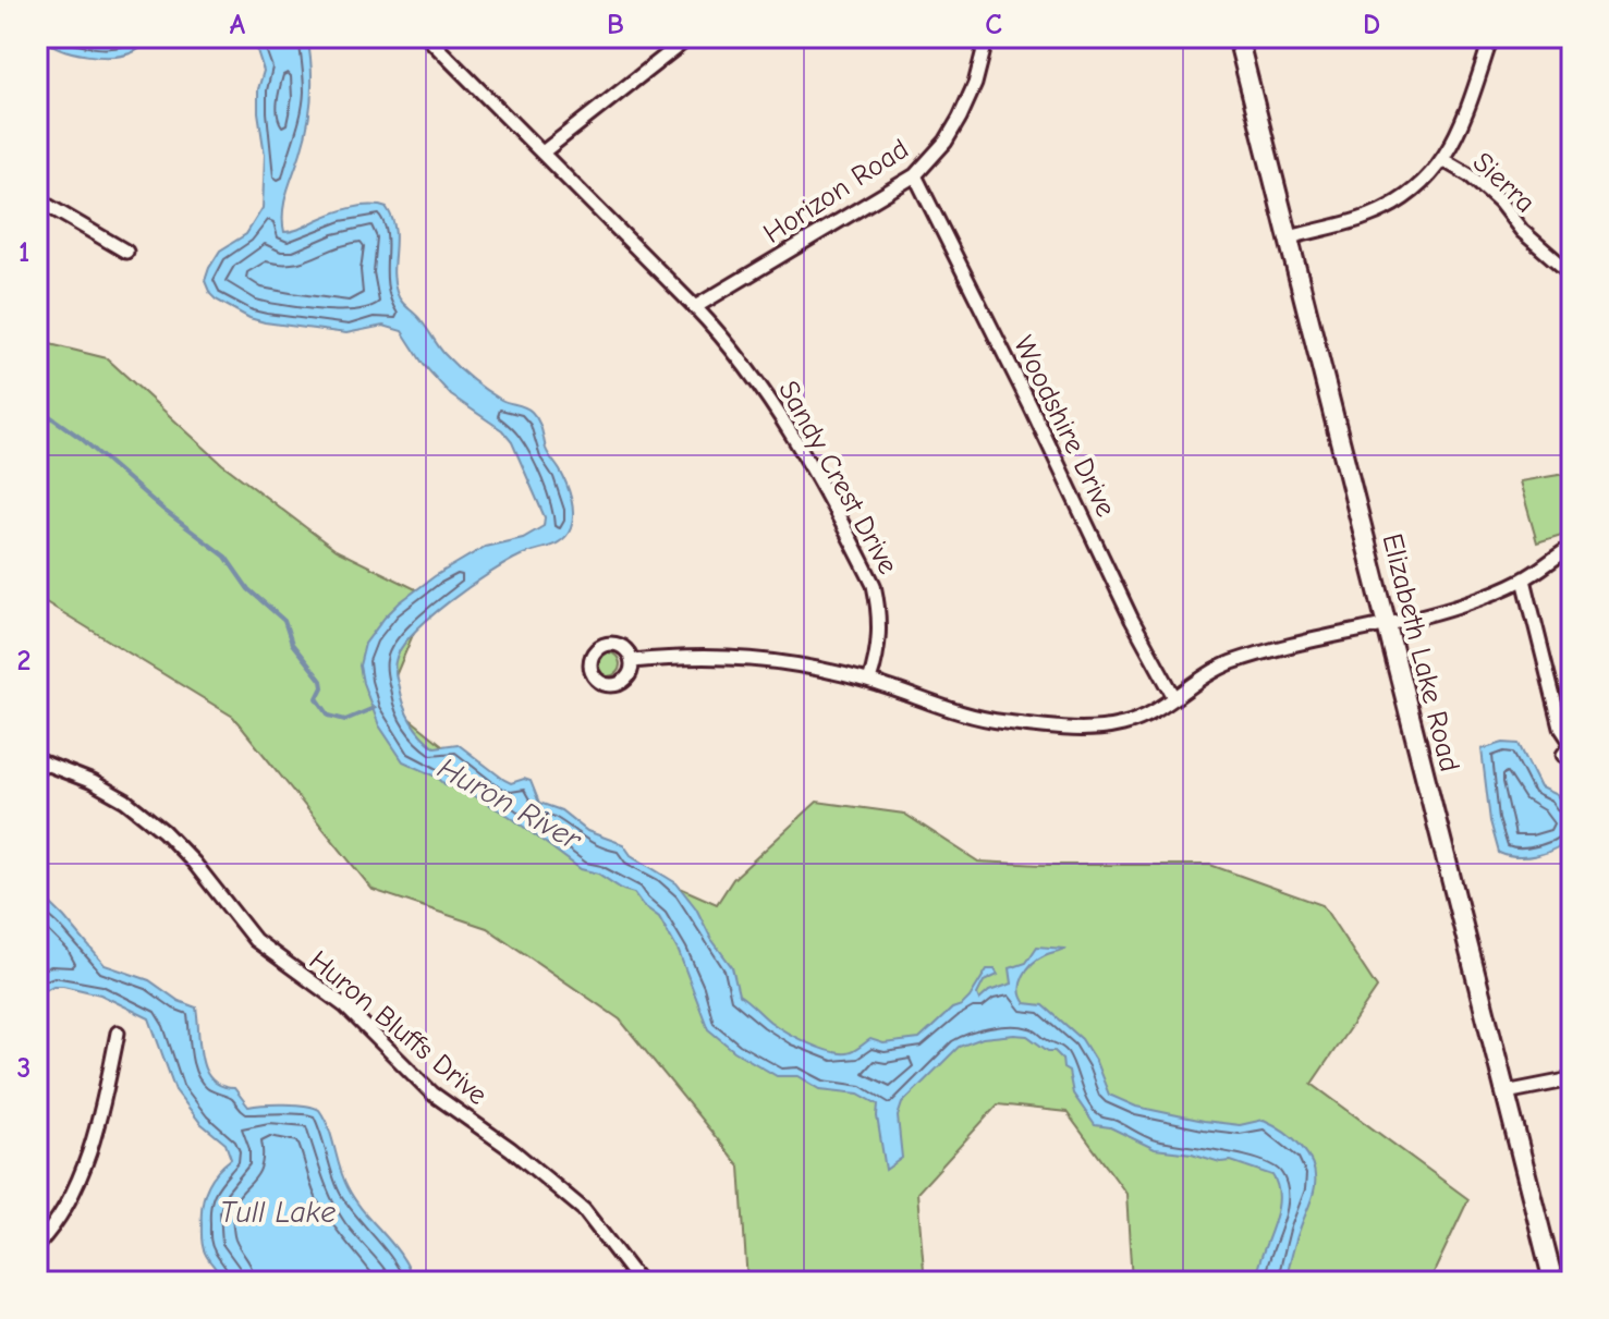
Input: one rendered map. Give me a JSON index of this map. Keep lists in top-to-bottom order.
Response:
{
  "streets": {
    "street": [
      "Sierra",
      "Horizon Road",
      "Woodshire Drive",
      "Sandy Crest Drive",
      "Elizabeth Lake Road",
      "Huron Bluffs Drive"
    ]
  },
  "crossings": [
    ["Horizon Road", "Woodshire Drive"],
    ["Horizon Road", "Sandy Crest Drive"]
  ],
  "water": ["Huron River", "Tull Lake"],
  "grid": {
    "columns": [
      "A",
      "B",
      "C",
      "D"
    ],
    "rows": ["1", "2", "3"]
  }
}
